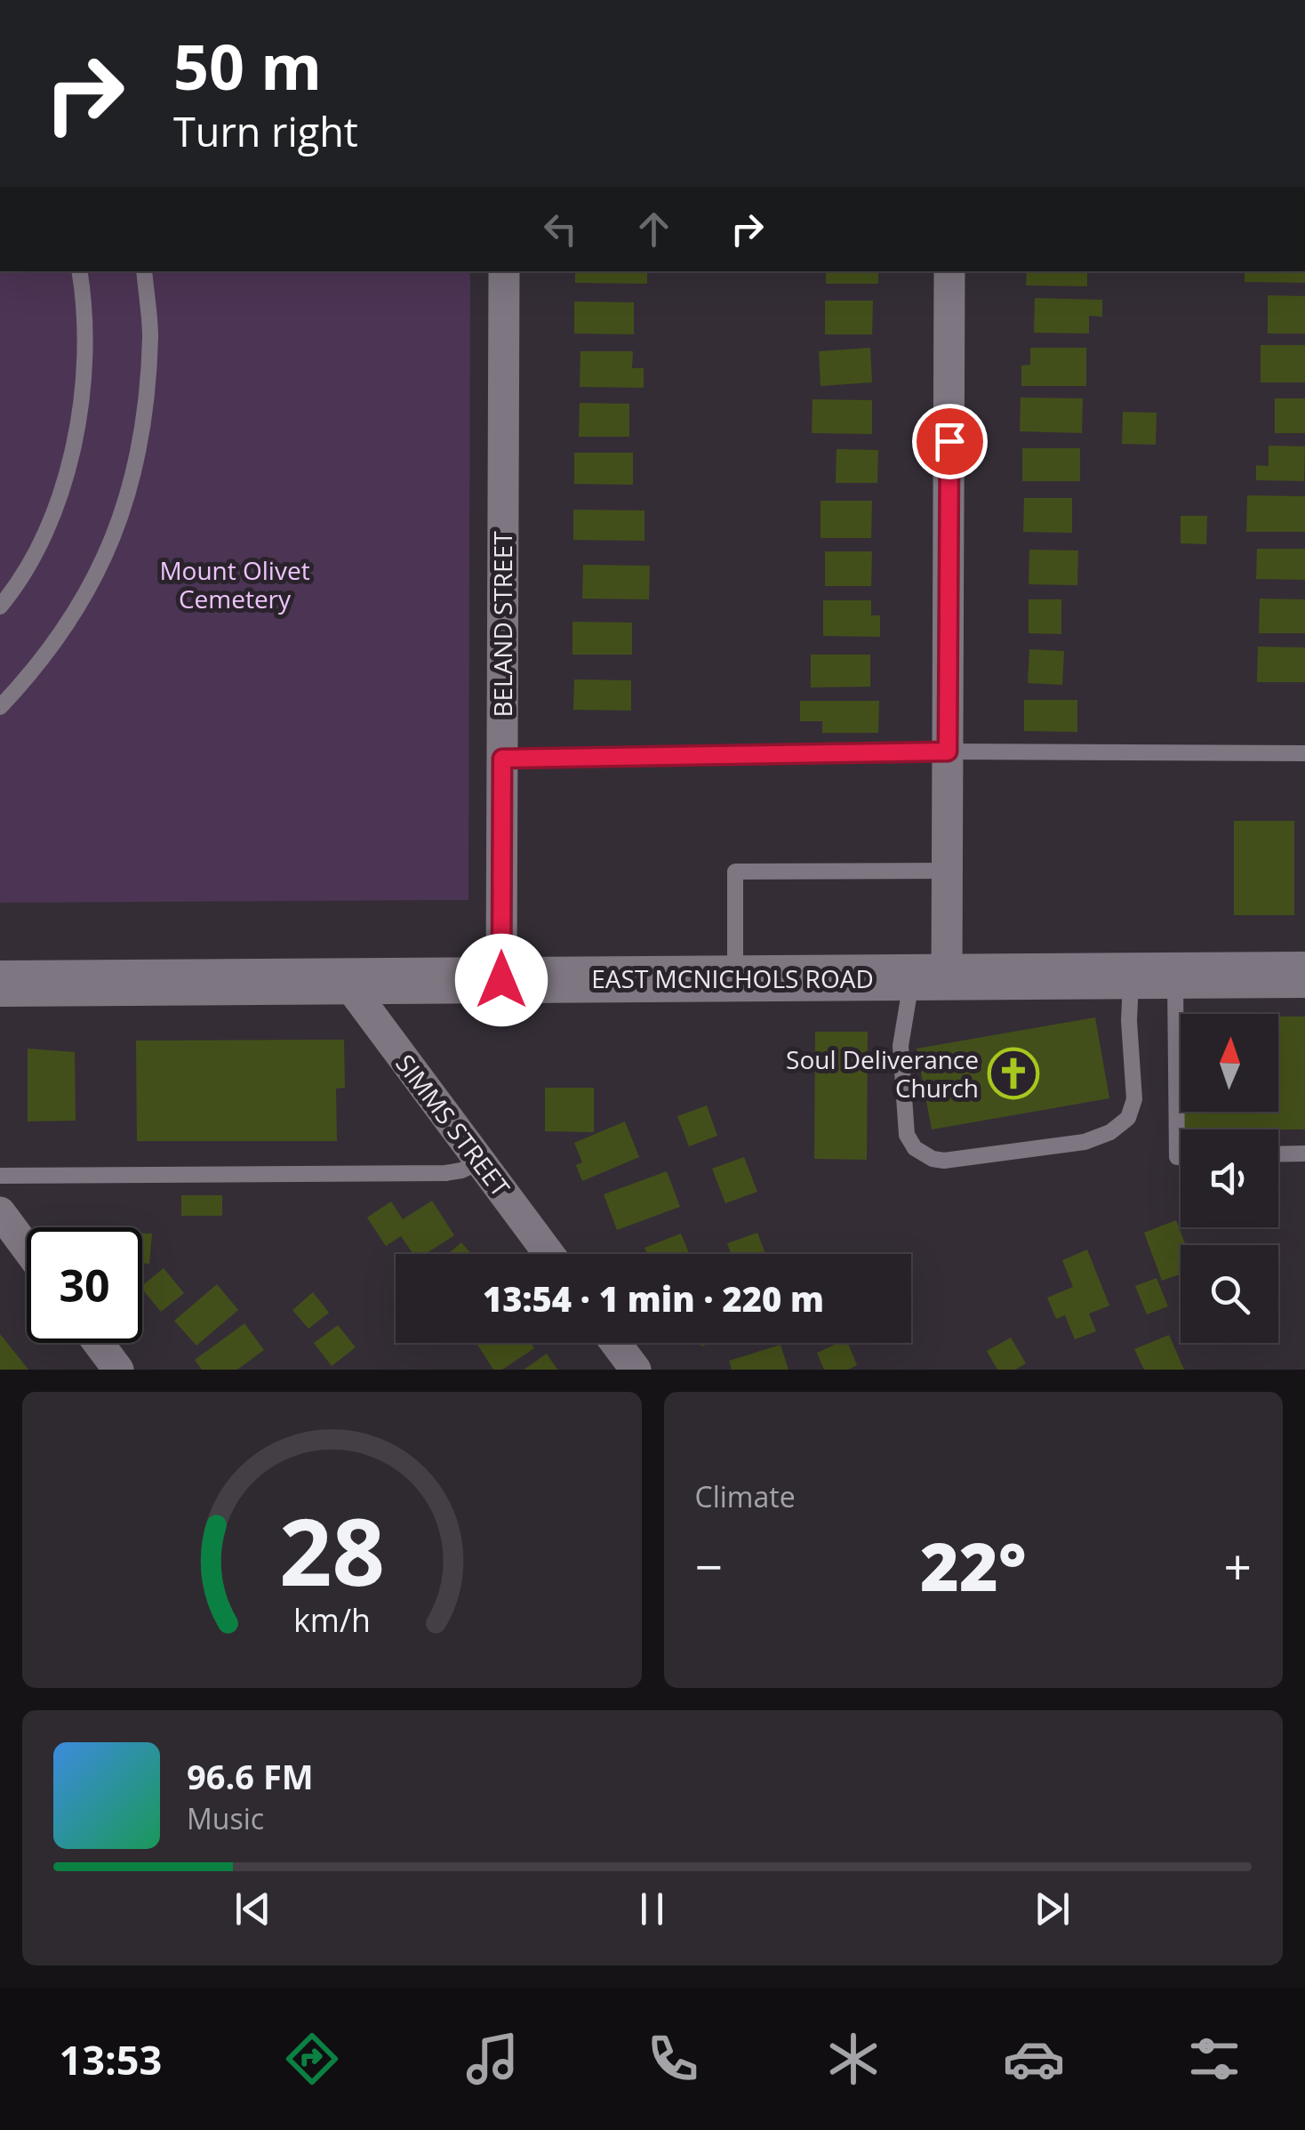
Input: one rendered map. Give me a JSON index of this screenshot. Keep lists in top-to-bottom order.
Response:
{
  "streets": {
    "street": ["BELAND STREET", "EAST MCNICHOLS ROAD", "SIMMS STREET"]
  },
  "crossings": [
    ["BELAND STREET", "EAST MCNICHOLS ROAD"],
    ["EAST MCNICHOLS ROAD", "SIMMS STREET"]
  ],
  "parks": ["Mount Olivet Cemetery"],
  "places": {
    "church": ["Soul Deliverance Church"]
  },
  "north": "top",
  "page": {
    "turn": ["50 m", "Turn right"],
    "limit": "30",
    "trip": "13:54 · 1 min · 220 m",
    "tile": "Climate",
    "heat": ["−", "22°", "+"],
    "song": ["96.6 FM", "Music"],
    "tabs": "13:53",
    "gauge": ["28", "km/h"]
  }
}
